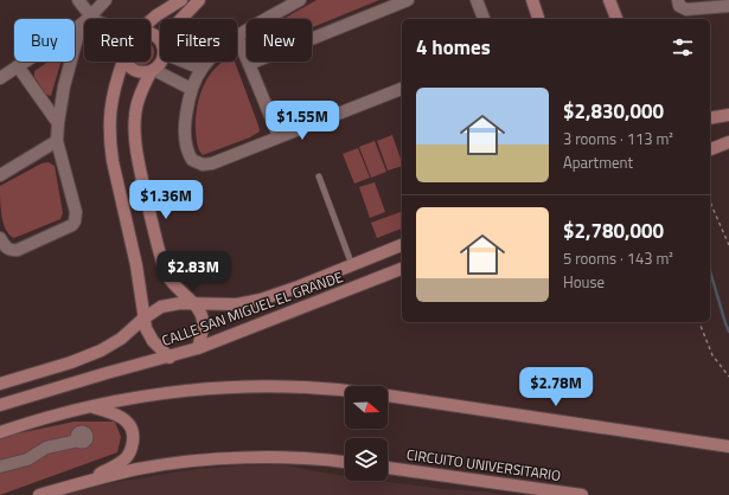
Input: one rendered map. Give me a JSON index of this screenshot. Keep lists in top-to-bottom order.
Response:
{
  "streets": {
    "street": ["CALLE SAN MIGUEL EL GRANDE", "CIRCUITO UNIVERSITARIO"]
  },
  "north": "right",
  "page": {
    "chip": [
      "Buy",
      "Rent",
      "Filters",
      "New"
    ],
    "heading": "4 homes",
    "list": [
      {
        "name": "$2,830,000",
        "note": "3 rooms · 113 m² · Apartment"
      },
      {
        "name": "$2,780,000",
        "note": "5 rooms · 143 m² · House"
      }
    ],
    "price": [
      "$1.55M",
      "$1.36M",
      "$2.83M",
      "$2.78M"
    ]
  }
}
